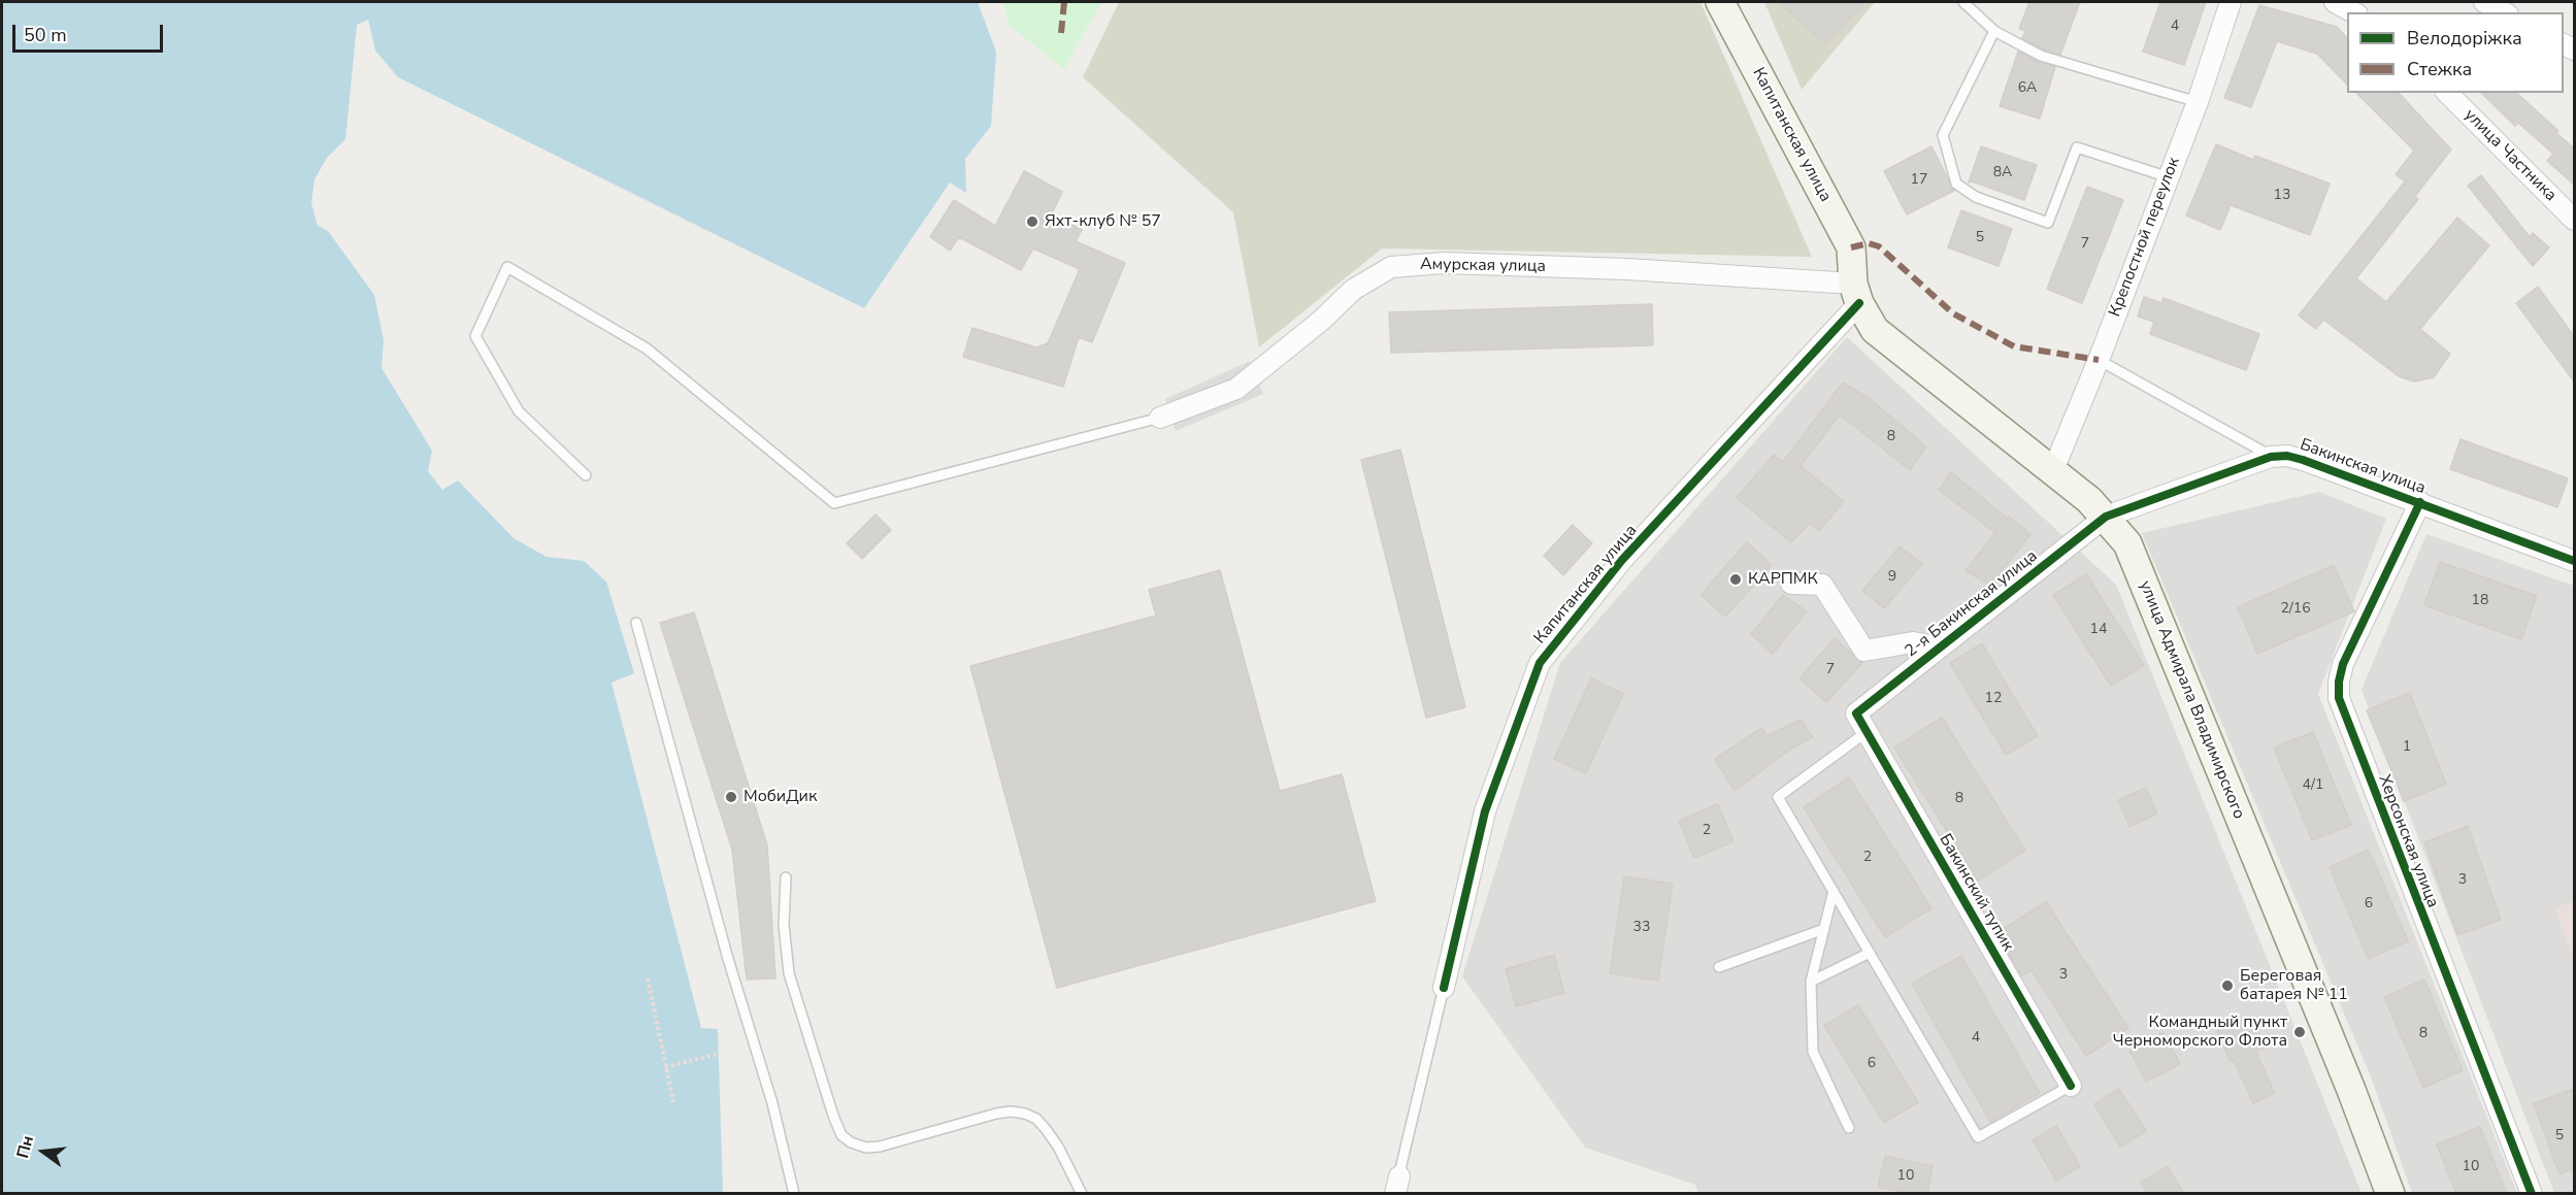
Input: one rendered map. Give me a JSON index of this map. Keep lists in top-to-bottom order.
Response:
{
  "streets": {
    "main road": ["Капитанская улица", "улица Адмирала Владимирского"],
    "street": [
      "улица Частника",
      "Крепостной переулок",
      "Амурская улица",
      "Бакинская улица",
      "2-я Бакинская улица",
      "Херсонская улица",
      "Бакинский тупик"
    ]
  },
  "crossings": [
    ["Капитанская улица", "Амурская улица"],
    ["Капитанская улица", "улица Адмирала Владимирского"],
    ["Крепостной переулок", "улица Адмирала Владимирского"],
    ["Амурская улица", "улица Адмирала Владимирского"],
    ["Бакинская улица", "2-я Бакинская улица"],
    ["Бакинская улица", "улица Адмирала Владимирского"],
    ["Бакинская улица", "Херсонская улица"],
    ["2-я Бакинская улица", "улица Адмирала Владимирского"],
    ["2-я Бакинская улица", "Бакинский тупик"]
  ],
  "places": [
    "Яхт-клуб № 57",
    "КАРПМК",
    "МобиДик",
    "Береговая батарея № 11",
    "Командный пункт Черноморского Флота"
  ],
  "house_numbers": [
    "4",
    "6А",
    "8А",
    "17",
    "13",
    "5",
    "7",
    "8",
    "9",
    "18",
    "2/16",
    "14",
    "7",
    "12",
    "1",
    "4/1",
    "8",
    "2",
    "2",
    "3",
    "6",
    "33",
    "3",
    "8",
    "4",
    "6",
    "5",
    "10",
    "10"
  ],
  "legend": ["Велодоріжка", "Стежка"],
  "scale_bar": "50 m",
  "north": "left"
}
